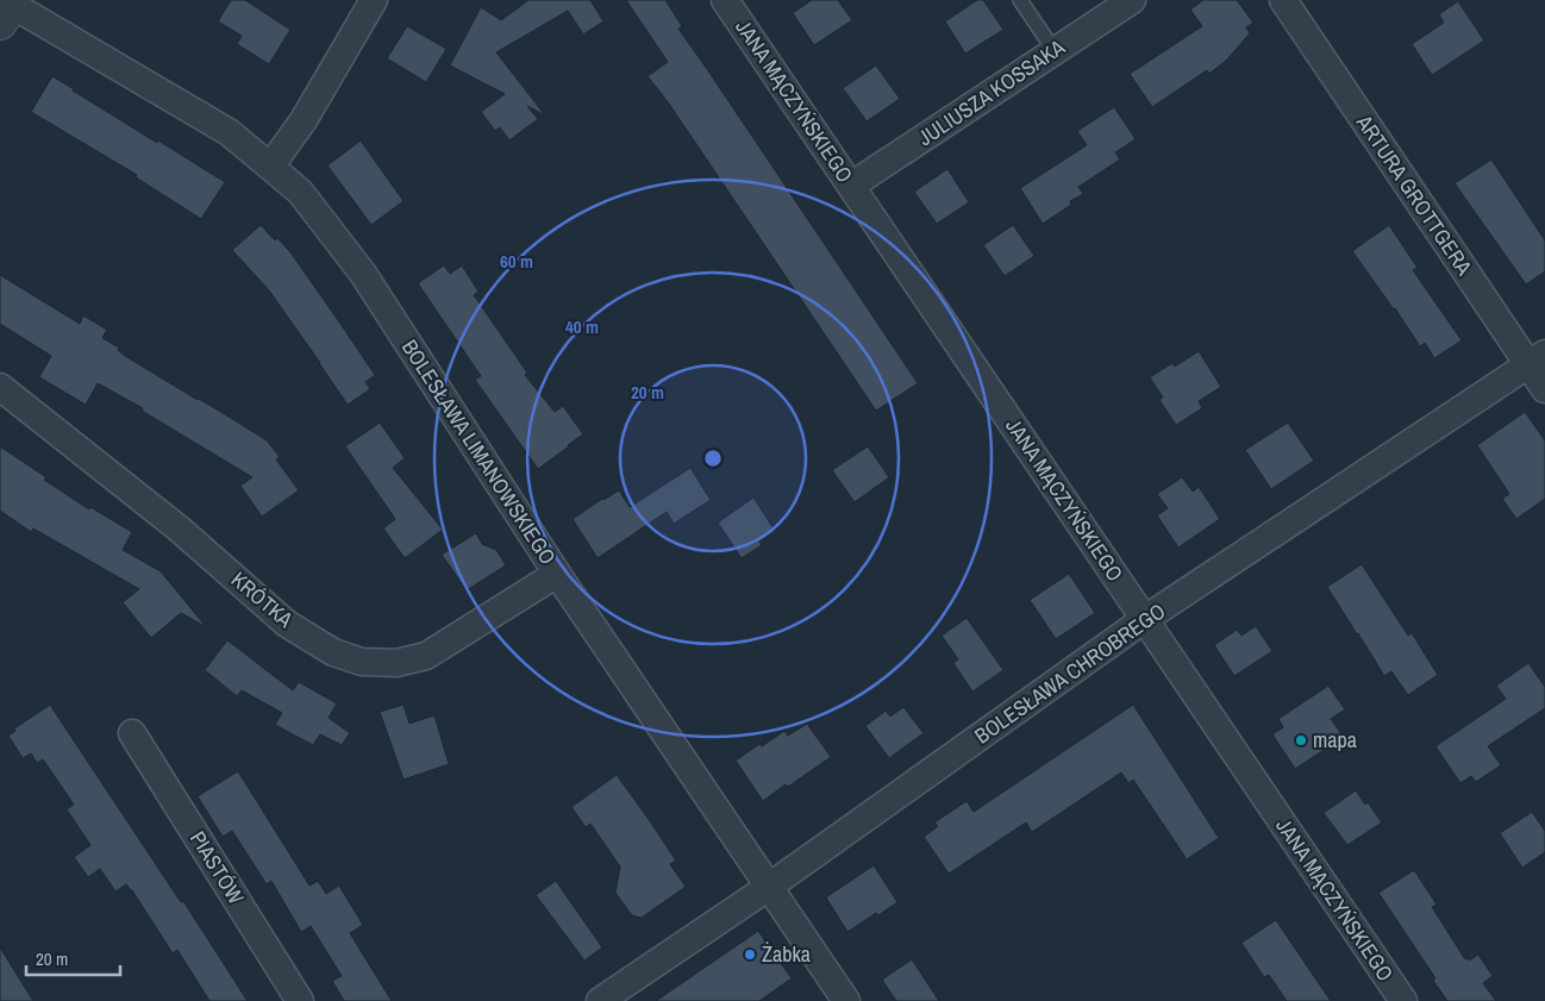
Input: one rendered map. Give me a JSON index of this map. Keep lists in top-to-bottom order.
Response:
{
  "streets": {
    "street": [
      "JULIUSZA KOSSAKA",
      "JANA MĄCZYŃSKIEGO",
      "ARTURA GROTTGERA",
      "BOLESŁAWA LIMANOWSKIEGO",
      "KRÓTKA",
      "BOLESŁAWA CHROBREGO",
      "PIASTÓW"
    ]
  },
  "crossings": [
    ["JULIUSZA KOSSAKA", "JANA MĄCZYŃSKIEGO"],
    ["JANA MĄCZYŃSKIEGO", "BOLESŁAWA CHROBREGO"],
    ["ARTURA GROTTGERA", "BOLESŁAWA CHROBREGO"],
    ["BOLESŁAWA LIMANOWSKIEGO", "KRÓTKA"],
    ["BOLESŁAWA LIMANOWSKIEGO", "BOLESŁAWA CHROBREGO"]
  ],
  "places": ["mapa", "Żabka"],
  "scale_bar": "20 m",
  "rings": ["60 m", "40 m", "20 m"]
}
